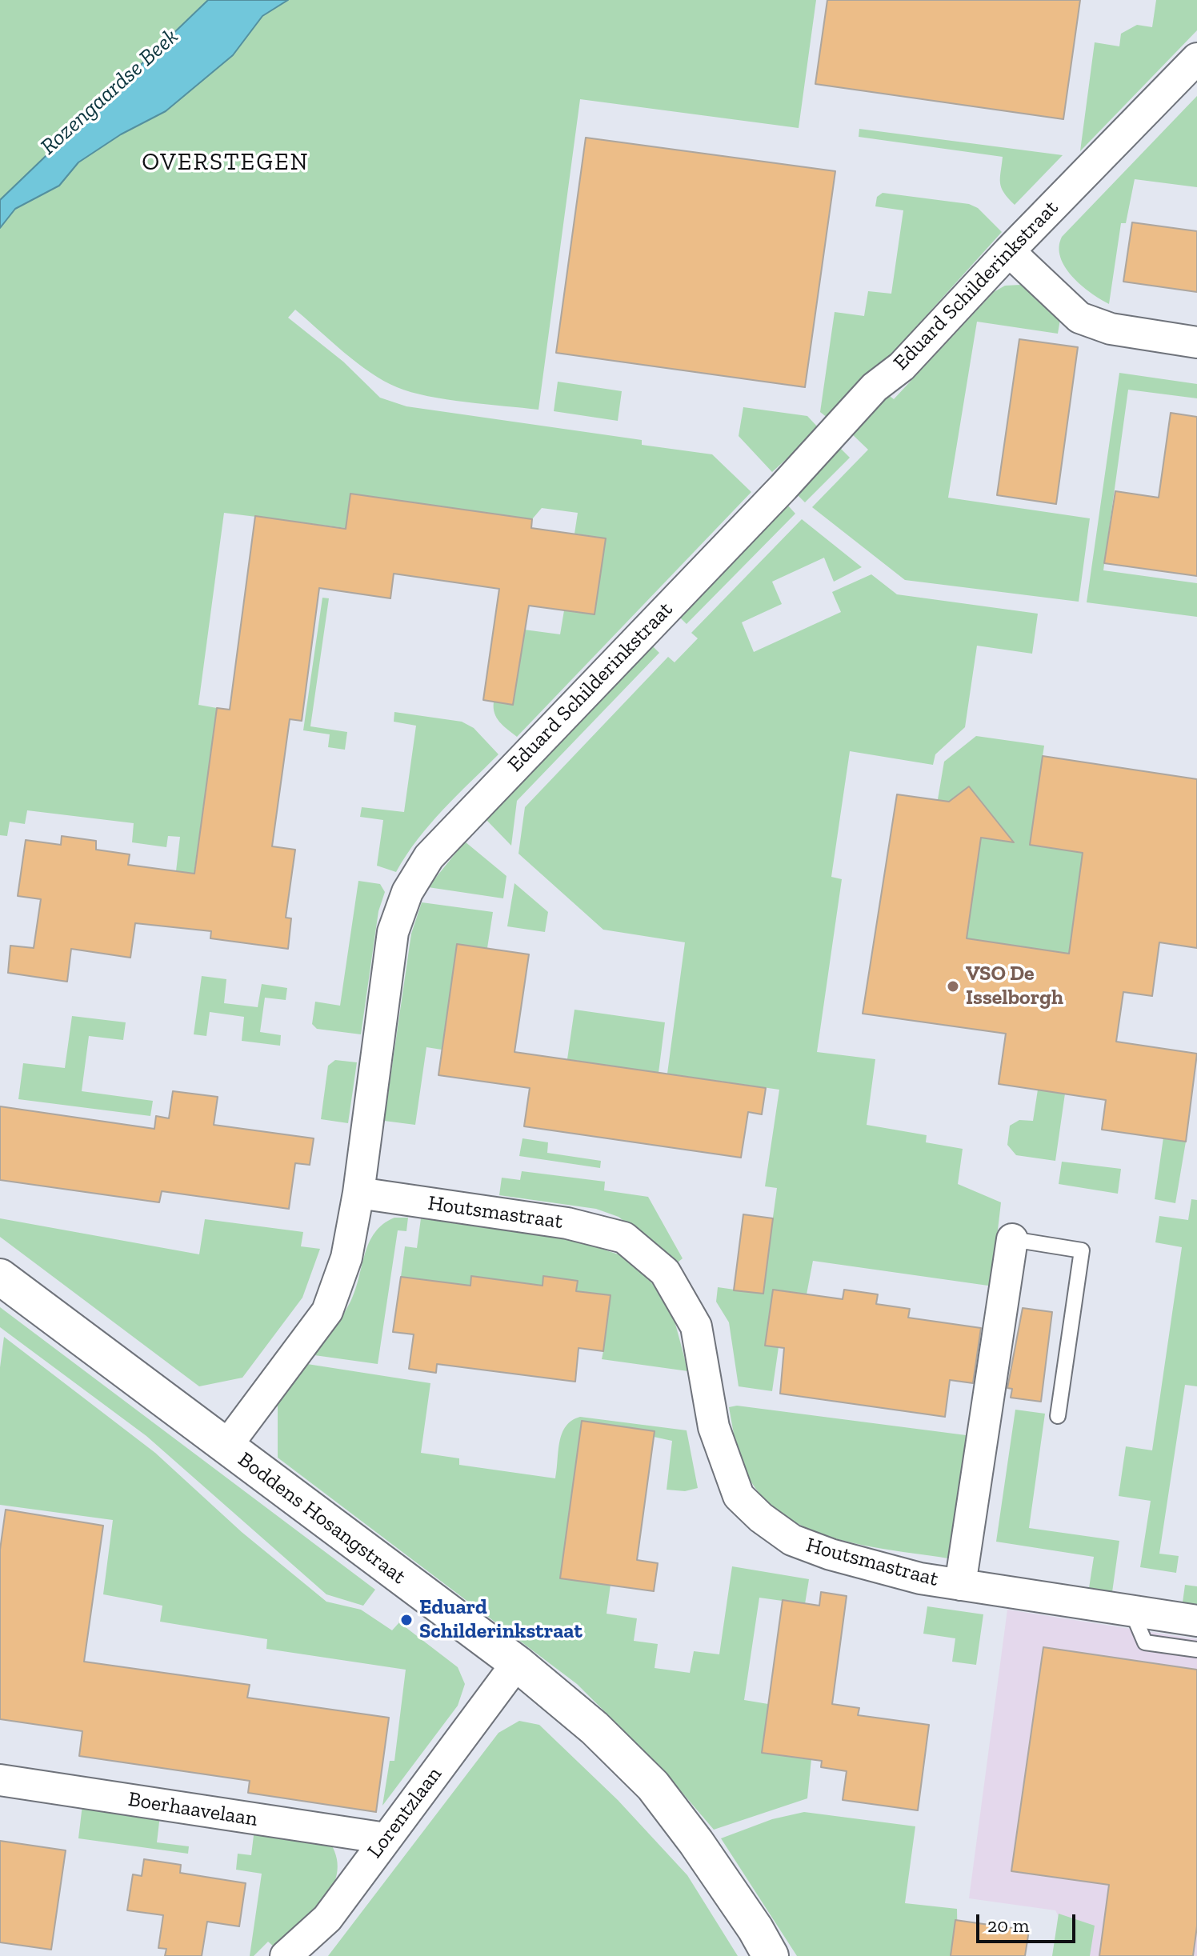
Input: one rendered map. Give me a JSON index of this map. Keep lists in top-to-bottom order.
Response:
{
  "streets": {
    "street": [
      "Eduard Schilderinkstraat",
      "Houtsmastraat",
      "Boddens Hosangstraat",
      "Boerhaavelaan",
      "Lorentzlaan"
    ]
  },
  "crossings": [
    ["Eduard Schilderinkstraat", "Houtsmastraat"],
    ["Eduard Schilderinkstraat", "Boddens Hosangstraat"],
    ["Boddens Hosangstraat", "Lorentzlaan"],
    ["Boerhaavelaan", "Lorentzlaan"]
  ],
  "districts": ["OVERSTEGEN"],
  "water": ["Rozengaardse Beek"],
  "places": ["VSO De Isselborgh", "Eduard Schilderinkstraat"],
  "scale_bar": "20 m"
}
